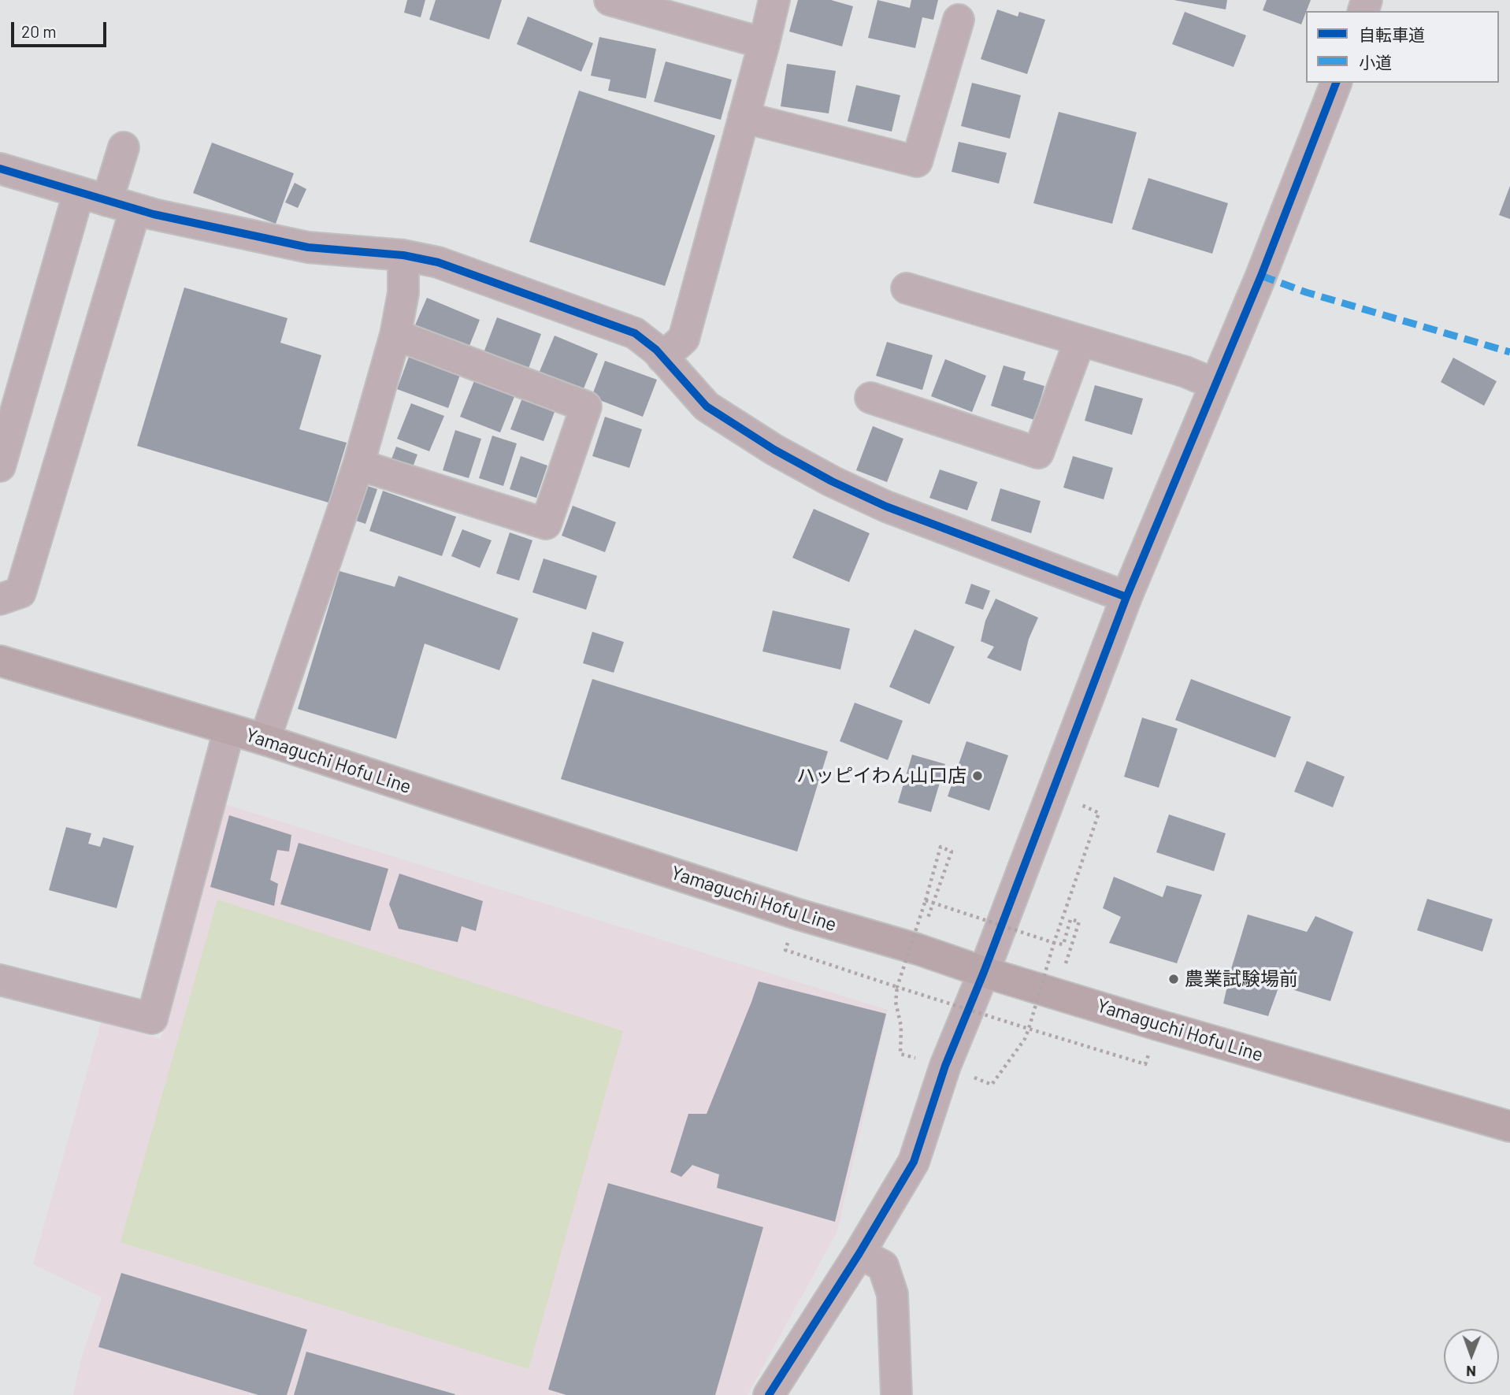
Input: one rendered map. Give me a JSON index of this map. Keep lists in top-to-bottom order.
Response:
{
  "streets": {
    "main road": ["Yamaguchi Hofu Line"]
  },
  "places": ["ハッピイわん山口店", "農業試験場前"],
  "legend": ["自転車道", "小道"],
  "scale_bar": "20 m",
  "north": "bottom"
}
